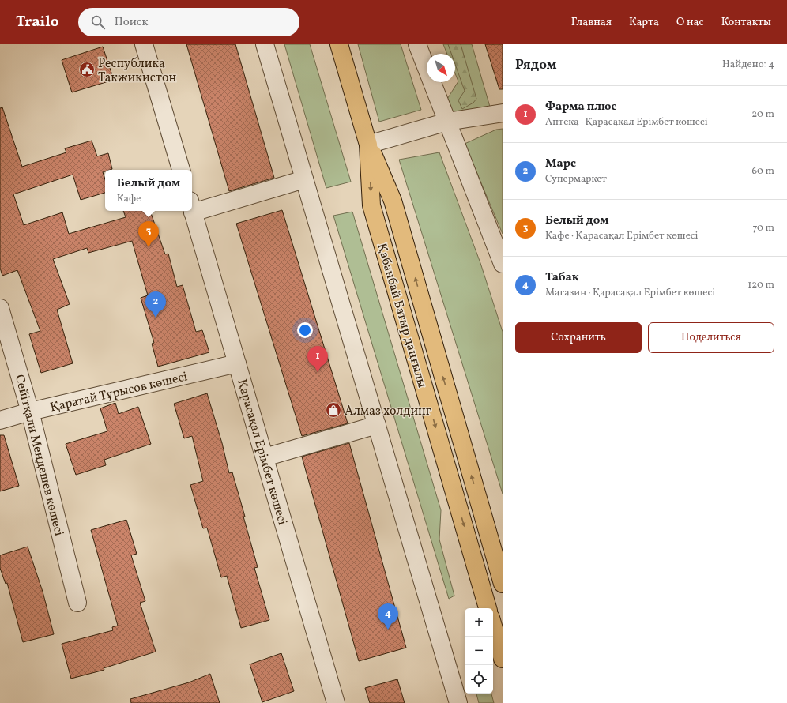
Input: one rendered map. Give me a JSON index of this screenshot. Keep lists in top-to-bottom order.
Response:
{
  "streets": {
    "main road": ["Қабанбай Батыр даңғылы"],
    "street": ["Қаратай Тұрысов көшесі", "Қарасақал Ерімбет көшесі", "Сейітқали Меңдешев көшесі"]
  },
  "crossings": [
    ["Қаратай Тұрысов көшесі", "Қарасақал Ерімбет көшесі"],
    ["Қаратай Тұрысов көшесі", "Сейітқали Меңдешев көшесі"]
  ],
  "places": {
    "public building": ["Республика Такжикистон"],
    "shop": ["Алмаз холдинг"]
  },
  "north": "bottom right",
  "page": {
    "header": "Trailo",
    "search": "Поиск",
    "nav": [
      "Главная",
      "Карта",
      "О нас",
      "Контакты"
    ],
    "heading": ["Рядом", "Найдено: 4"],
    "list": [
      {
        "mark": "1",
        "name": "Фарма плюс",
        "note": "Аптека · Қарасақал Ерімбет көшесі",
        "value": "20 m"
      },
      {
        "mark": "2",
        "name": "Марс",
        "note": "Супермаркет",
        "value": "60 m"
      },
      {
        "mark": "3",
        "name": "Белый дом",
        "note": "Кафе · Қарасақал Ерімбет көшесі",
        "value": "70 m"
      },
      {
        "mark": "4",
        "name": "Табак",
        "note": "Магазин · Қарасақал Ерімбет көшесі",
        "value": "120 m"
      }
    ],
    "popup": ["Белый дом", "Кафе"],
    "pins": [
      "3",
      "2",
      "1",
      "4"
    ],
    "buttons": ["Сохранить", "Поделиться"],
    "map_buttons": ["+", "−"]
  }
}
